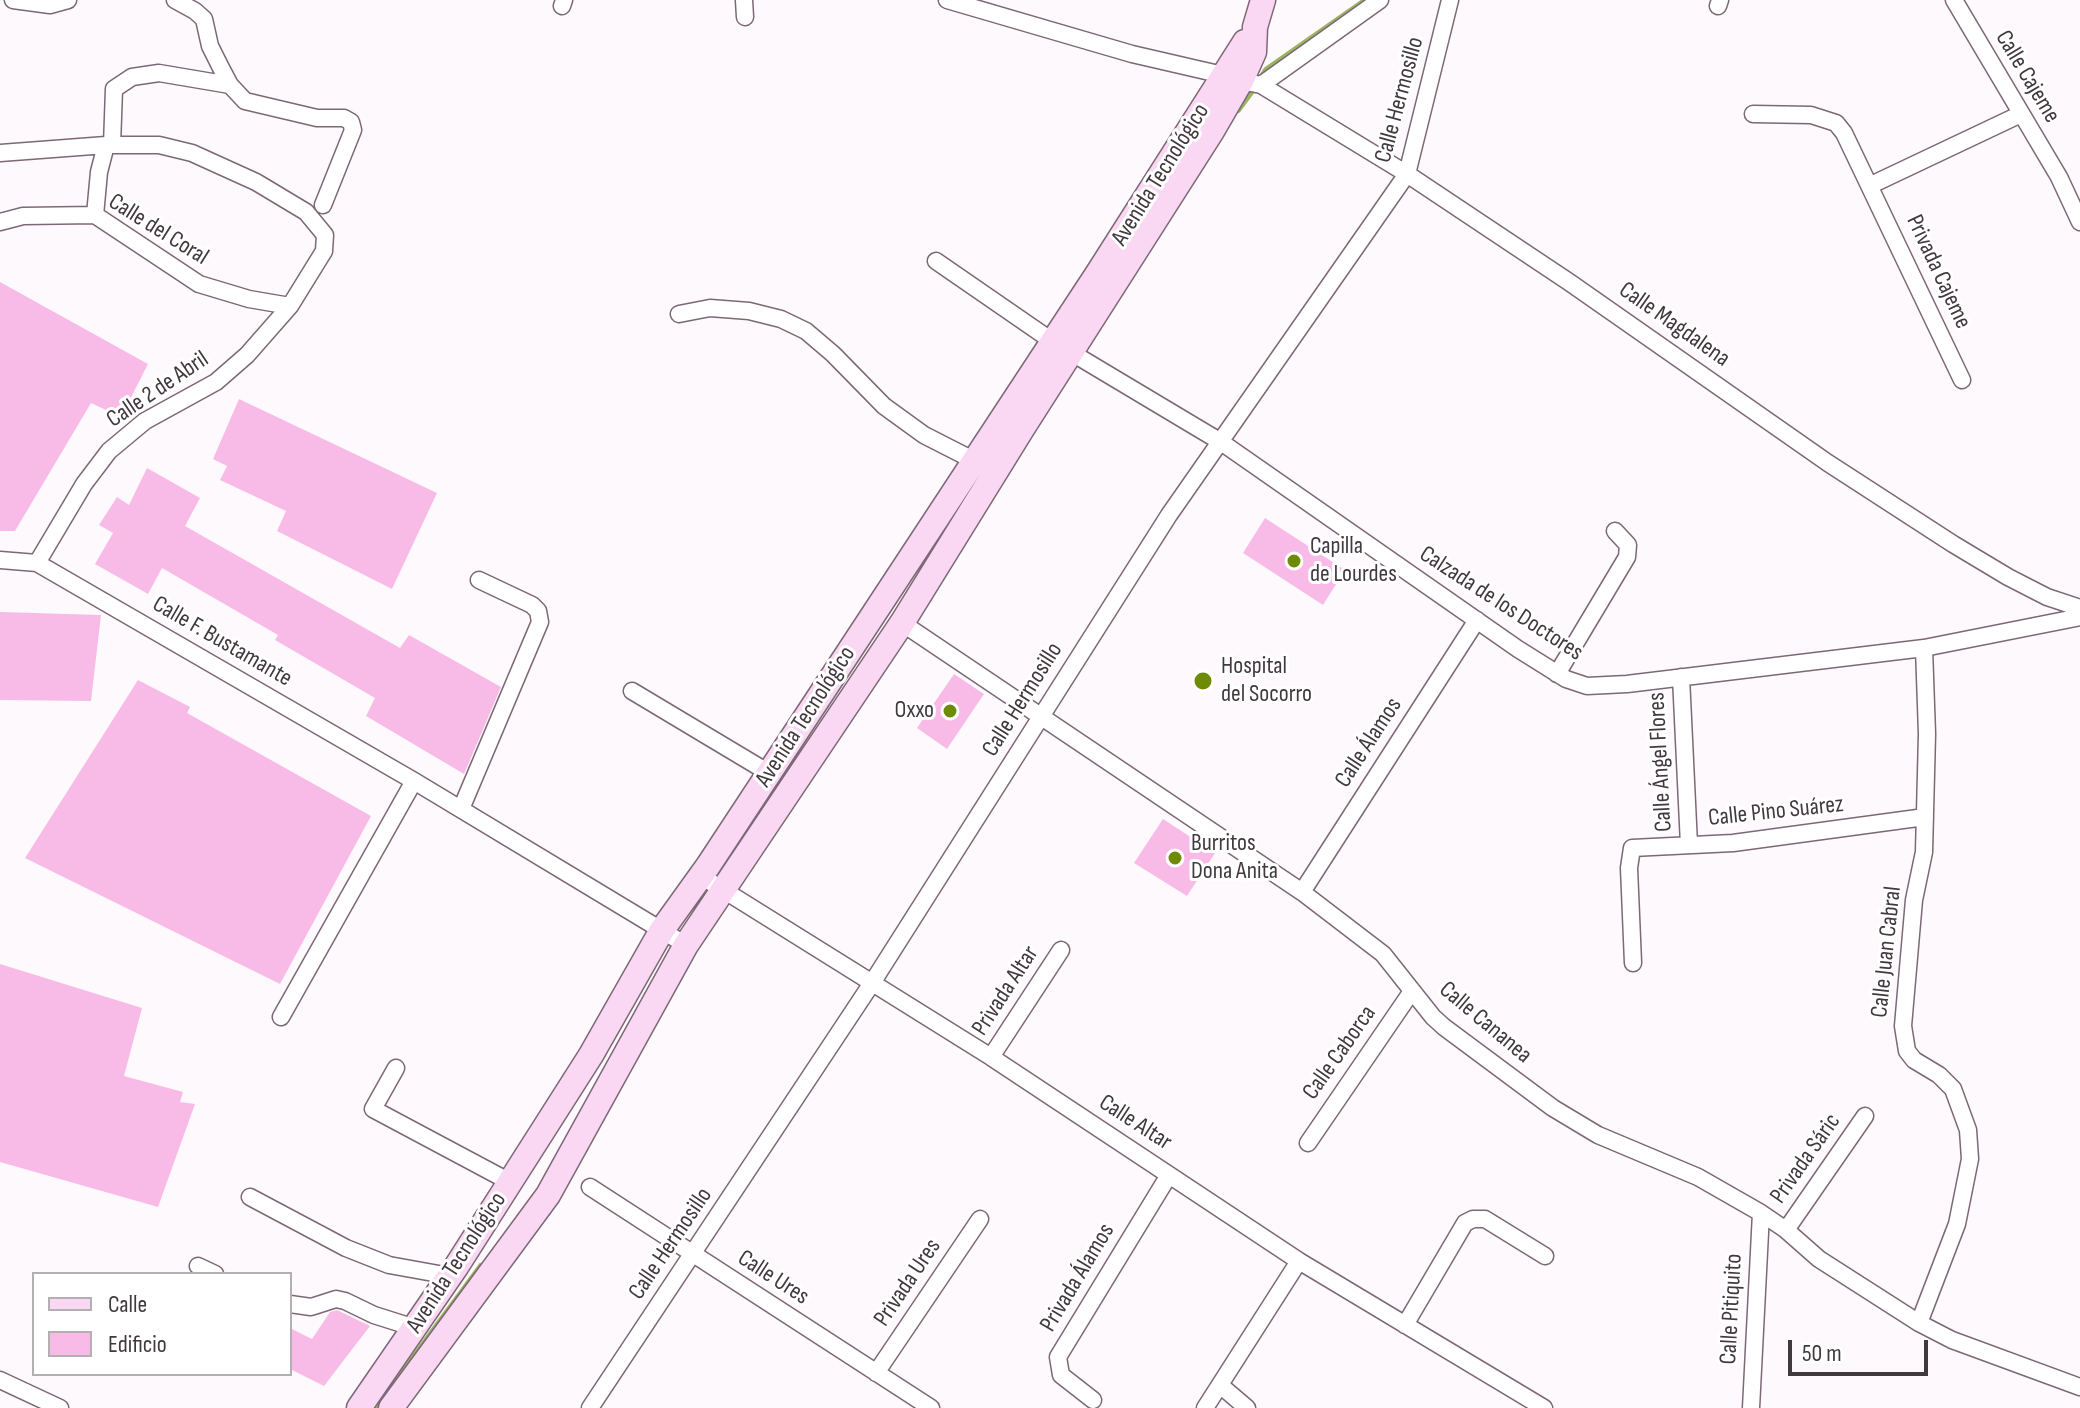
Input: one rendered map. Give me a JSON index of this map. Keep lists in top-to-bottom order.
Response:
{
  "streets": {
    "main road": ["Avenida Tecnológico"],
    "street": [
      "Calle Cajeme",
      "Calle Hermosillo",
      "Calle del Coral",
      "Privada Cajeme",
      "Calle Magdalena",
      "Calle 2 de Abril",
      "Calzada de los Doctores",
      "Calle F. Bustamante",
      "Calle Álamos",
      "Calle Ángel Flores",
      "Calle Pino Suárez",
      "Calle Juan Cabral",
      "Privada Altar",
      "Calle Cananea",
      "Calle Caborca",
      "Calle Altar",
      "Privada Sáric",
      "Calle Ures",
      "Privada Álamos",
      "Privada Ures",
      "Calle Pitiquito"
    ]
  },
  "crossings": [
    ["Calle Hermosillo", "Calle Magdalena"],
    ["Calle Hermosillo", "Calzada de los Doctores"],
    ["Calle Hermosillo", "Calle Cananea"],
    ["Calle Hermosillo", "Calle Altar"],
    ["Calle Hermosillo", "Calle Ures"],
    ["Avenida Tecnológico", "Calle Magdalena"],
    ["Avenida Tecnológico", "Calzada de los Doctores"],
    ["Avenida Tecnológico", "Calle F. Bustamante"],
    ["Avenida Tecnológico", "Calle Cananea"],
    ["Avenida Tecnológico", "Calle Altar"],
    ["Calle del Coral", "Calle 2 de Abril"],
    ["Calle 2 de Abril", "Calle F. Bustamante"],
    ["Calzada de los Doctores", "Calle Álamos"],
    ["Calzada de los Doctores", "Calle Ángel Flores"],
    ["Calzada de los Doctores", "Calle Juan Cabral"],
    ["Calle Álamos", "Calle Cananea"],
    ["Calle Ángel Flores", "Calle Pino Suárez"],
    ["Calle Pino Suárez", "Calle Juan Cabral"],
    ["Calle Juan Cabral", "Calle Cananea"],
    ["Privada Altar", "Calle Altar"],
    ["Calle Cananea", "Calle Caborca"],
    ["Calle Cananea", "Privada Sáric"],
    ["Calle Cananea", "Calle Pitiquito"],
    ["Calle Altar", "Privada Álamos"],
    ["Calle Ures", "Privada Ures"]
  ],
  "places": [
    "Capilla de Lourdes",
    "Hospital del Socorro",
    "Oxxo",
    "Burritos Dona Anita"
  ],
  "legend": ["Calle", "Edificio"],
  "scale_bar": "50 m"
}
